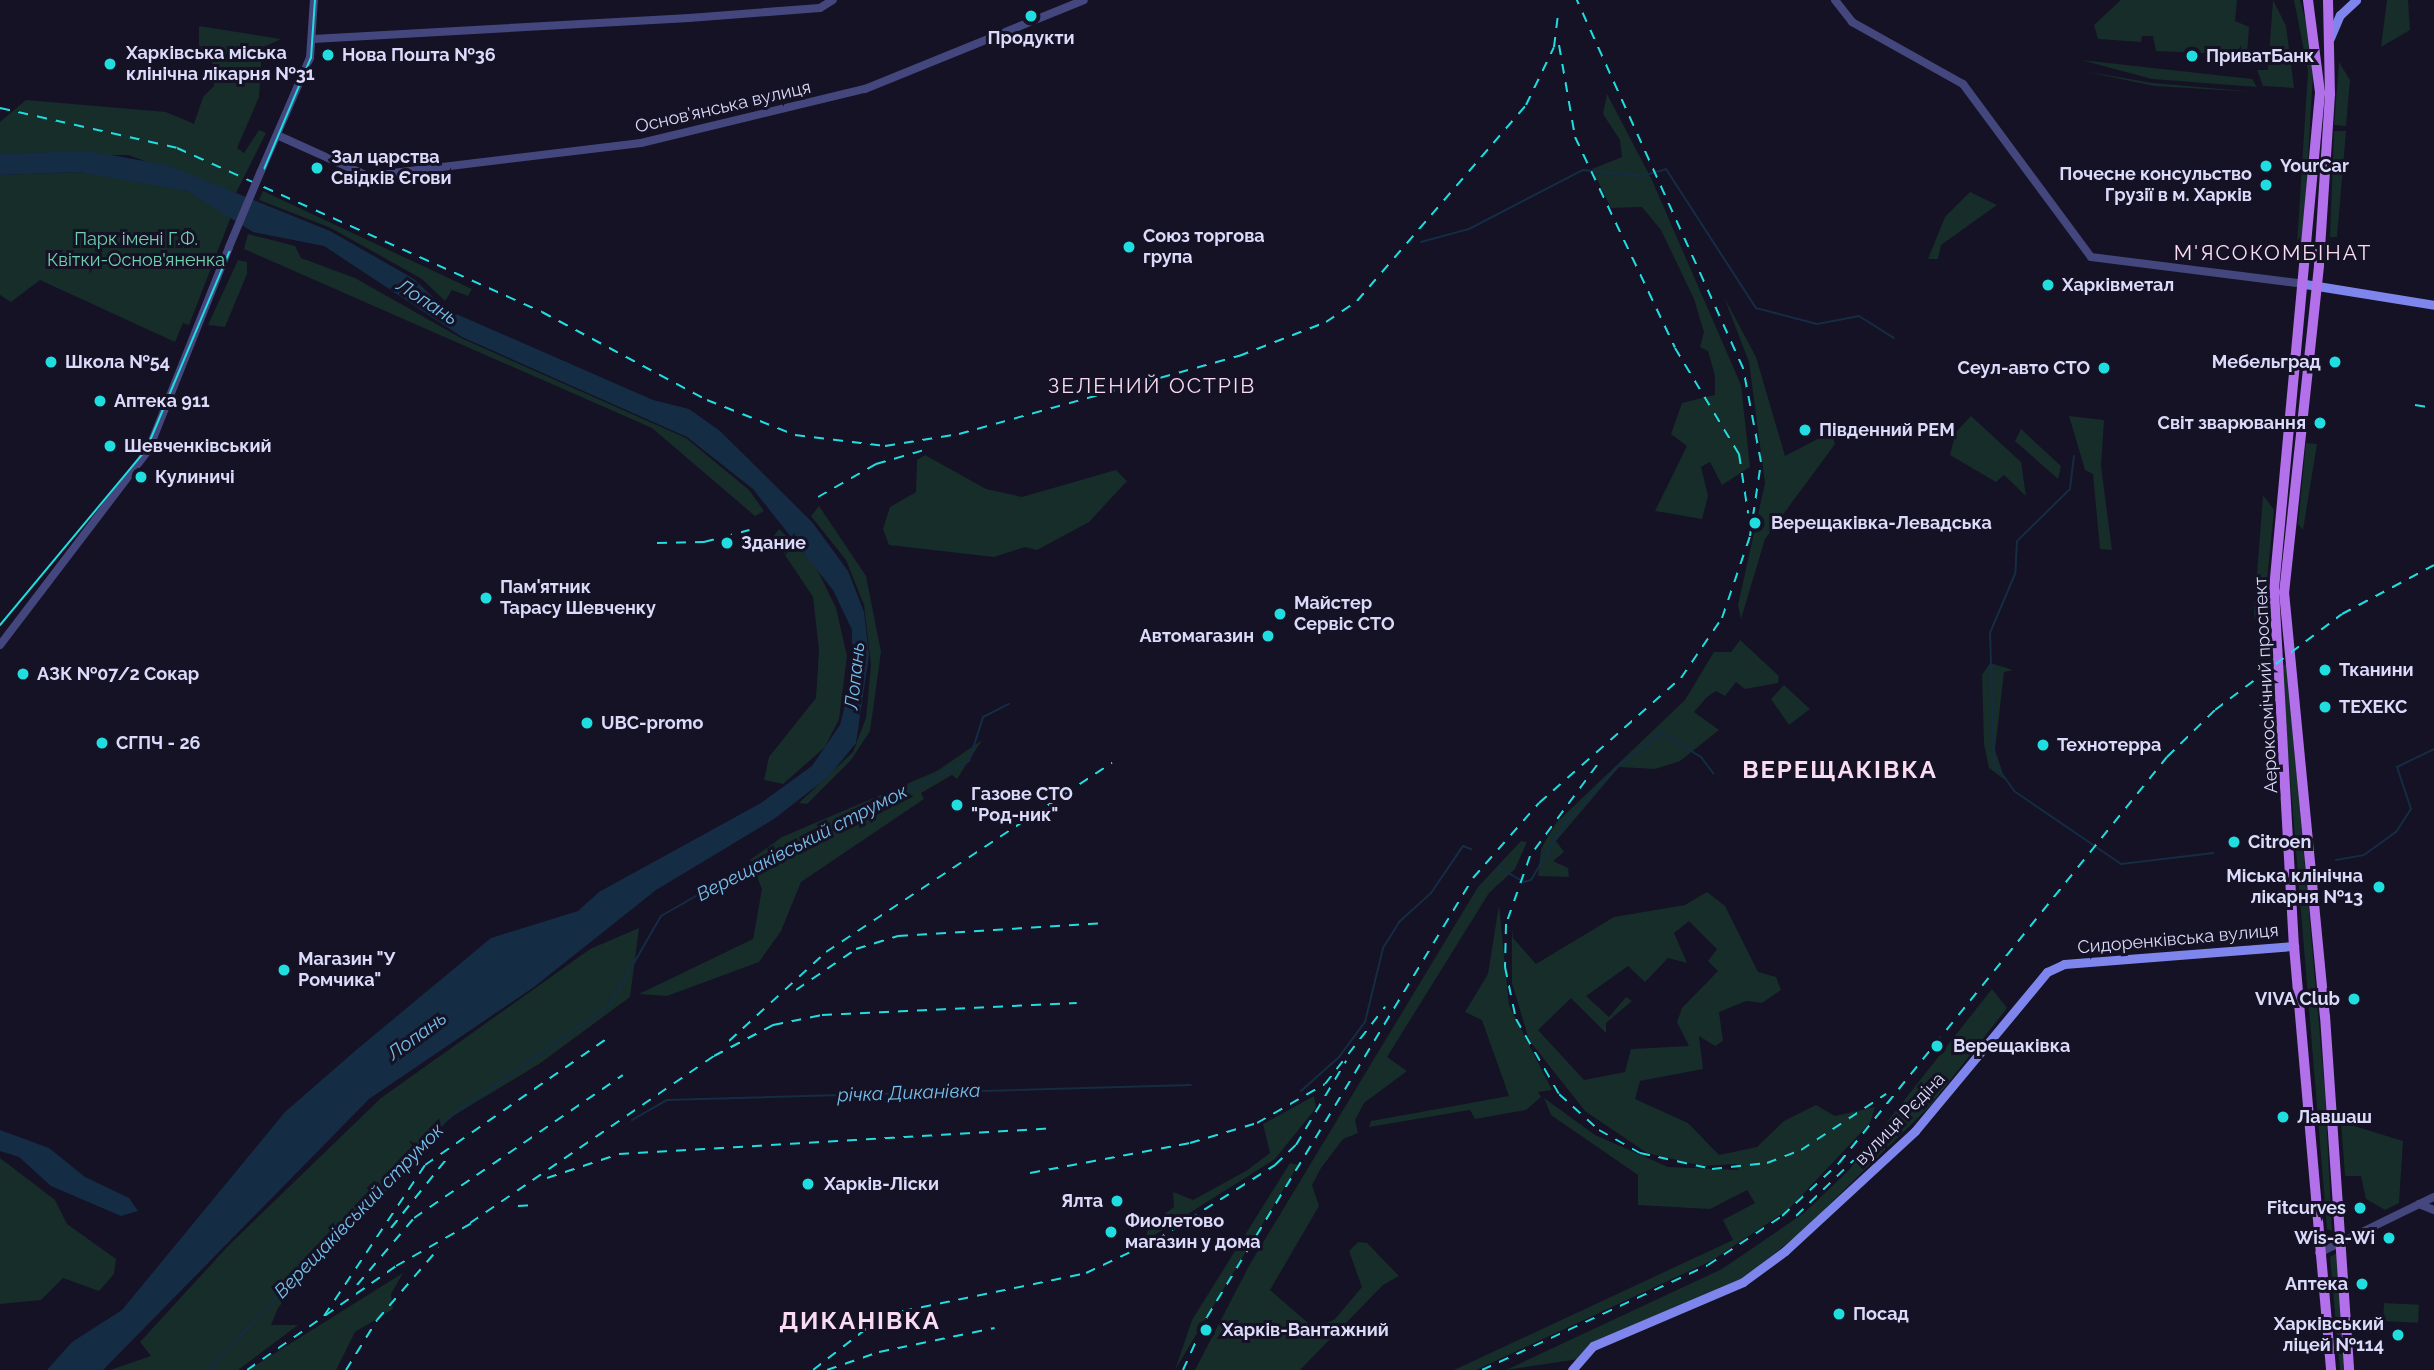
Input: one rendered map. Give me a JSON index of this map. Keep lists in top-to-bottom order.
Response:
{
  "streets": {
    "main road": ["Аерокосмічний проспект", "Сидоренківська вулиця", "вулиця Рєдіна"],
    "street": ["Основ’янська вулиця"]
  },
  "crossings": [
    ["Аерокосмічний проспект", "Сидоренківська вулиця"],
    ["Сидоренківська вулиця", "вулиця Рєдіна"]
  ],
  "districts": [
    "М'ЯСОКОМБІНАТ",
    "ЗЕЛЕНИЙ ОСТРІВ",
    "ВЕРЕЩАКІВКА",
    "ДИКАНІВКА"
  ],
  "water": ["Лопань", "Верещаківський струмок", "річка Диканівка"],
  "parks": ["Парк імені Г.Ф. Квітки-Основ'яненка"],
  "places": [
    "Продукти",
    "Нова Пошта №36",
    "ПриватБанк",
    "Харківська міська клінічна лікарня №31",
    "YourCar",
    "Зал царства Свідків Єгови",
    "Почесне консульство Грузії в м. Харків",
    "Союз торгова група",
    "Харківметал",
    "Школа №54",
    "Мебельград",
    "Сеул-авто СТО",
    "Аптека 911",
    "Світ зварювання",
    "Південний РЕМ",
    "Шевченківський",
    "Кулиничі",
    "Верещаківка-Левадська",
    "Здание",
    "Пам'ятник Тарасу Шевченку",
    "Майстер Сервіс СТО",
    "Автомагазин",
    "Тканини",
    "АЗК №07/2 Сокар",
    "ТЕХЕКС",
    "UBC-promo",
    "СГПЧ - 26",
    "Технотерра",
    "Газове СТО \"Род-ник\"",
    "Citroen",
    "Міська клінічна лікарня №13",
    "Магазин \"У Ромчика\"",
    "VIVA Club",
    "Верещаківка",
    "Лавшаш",
    "Харків-Ліски",
    "Ялта",
    "Fitcurves",
    "Фиолетово магазин у дома",
    "Wis-a-Wi",
    "Аптека",
    "Посад",
    "Харків-Вантажний",
    "Харківський ліцей №114"
  ]
}
